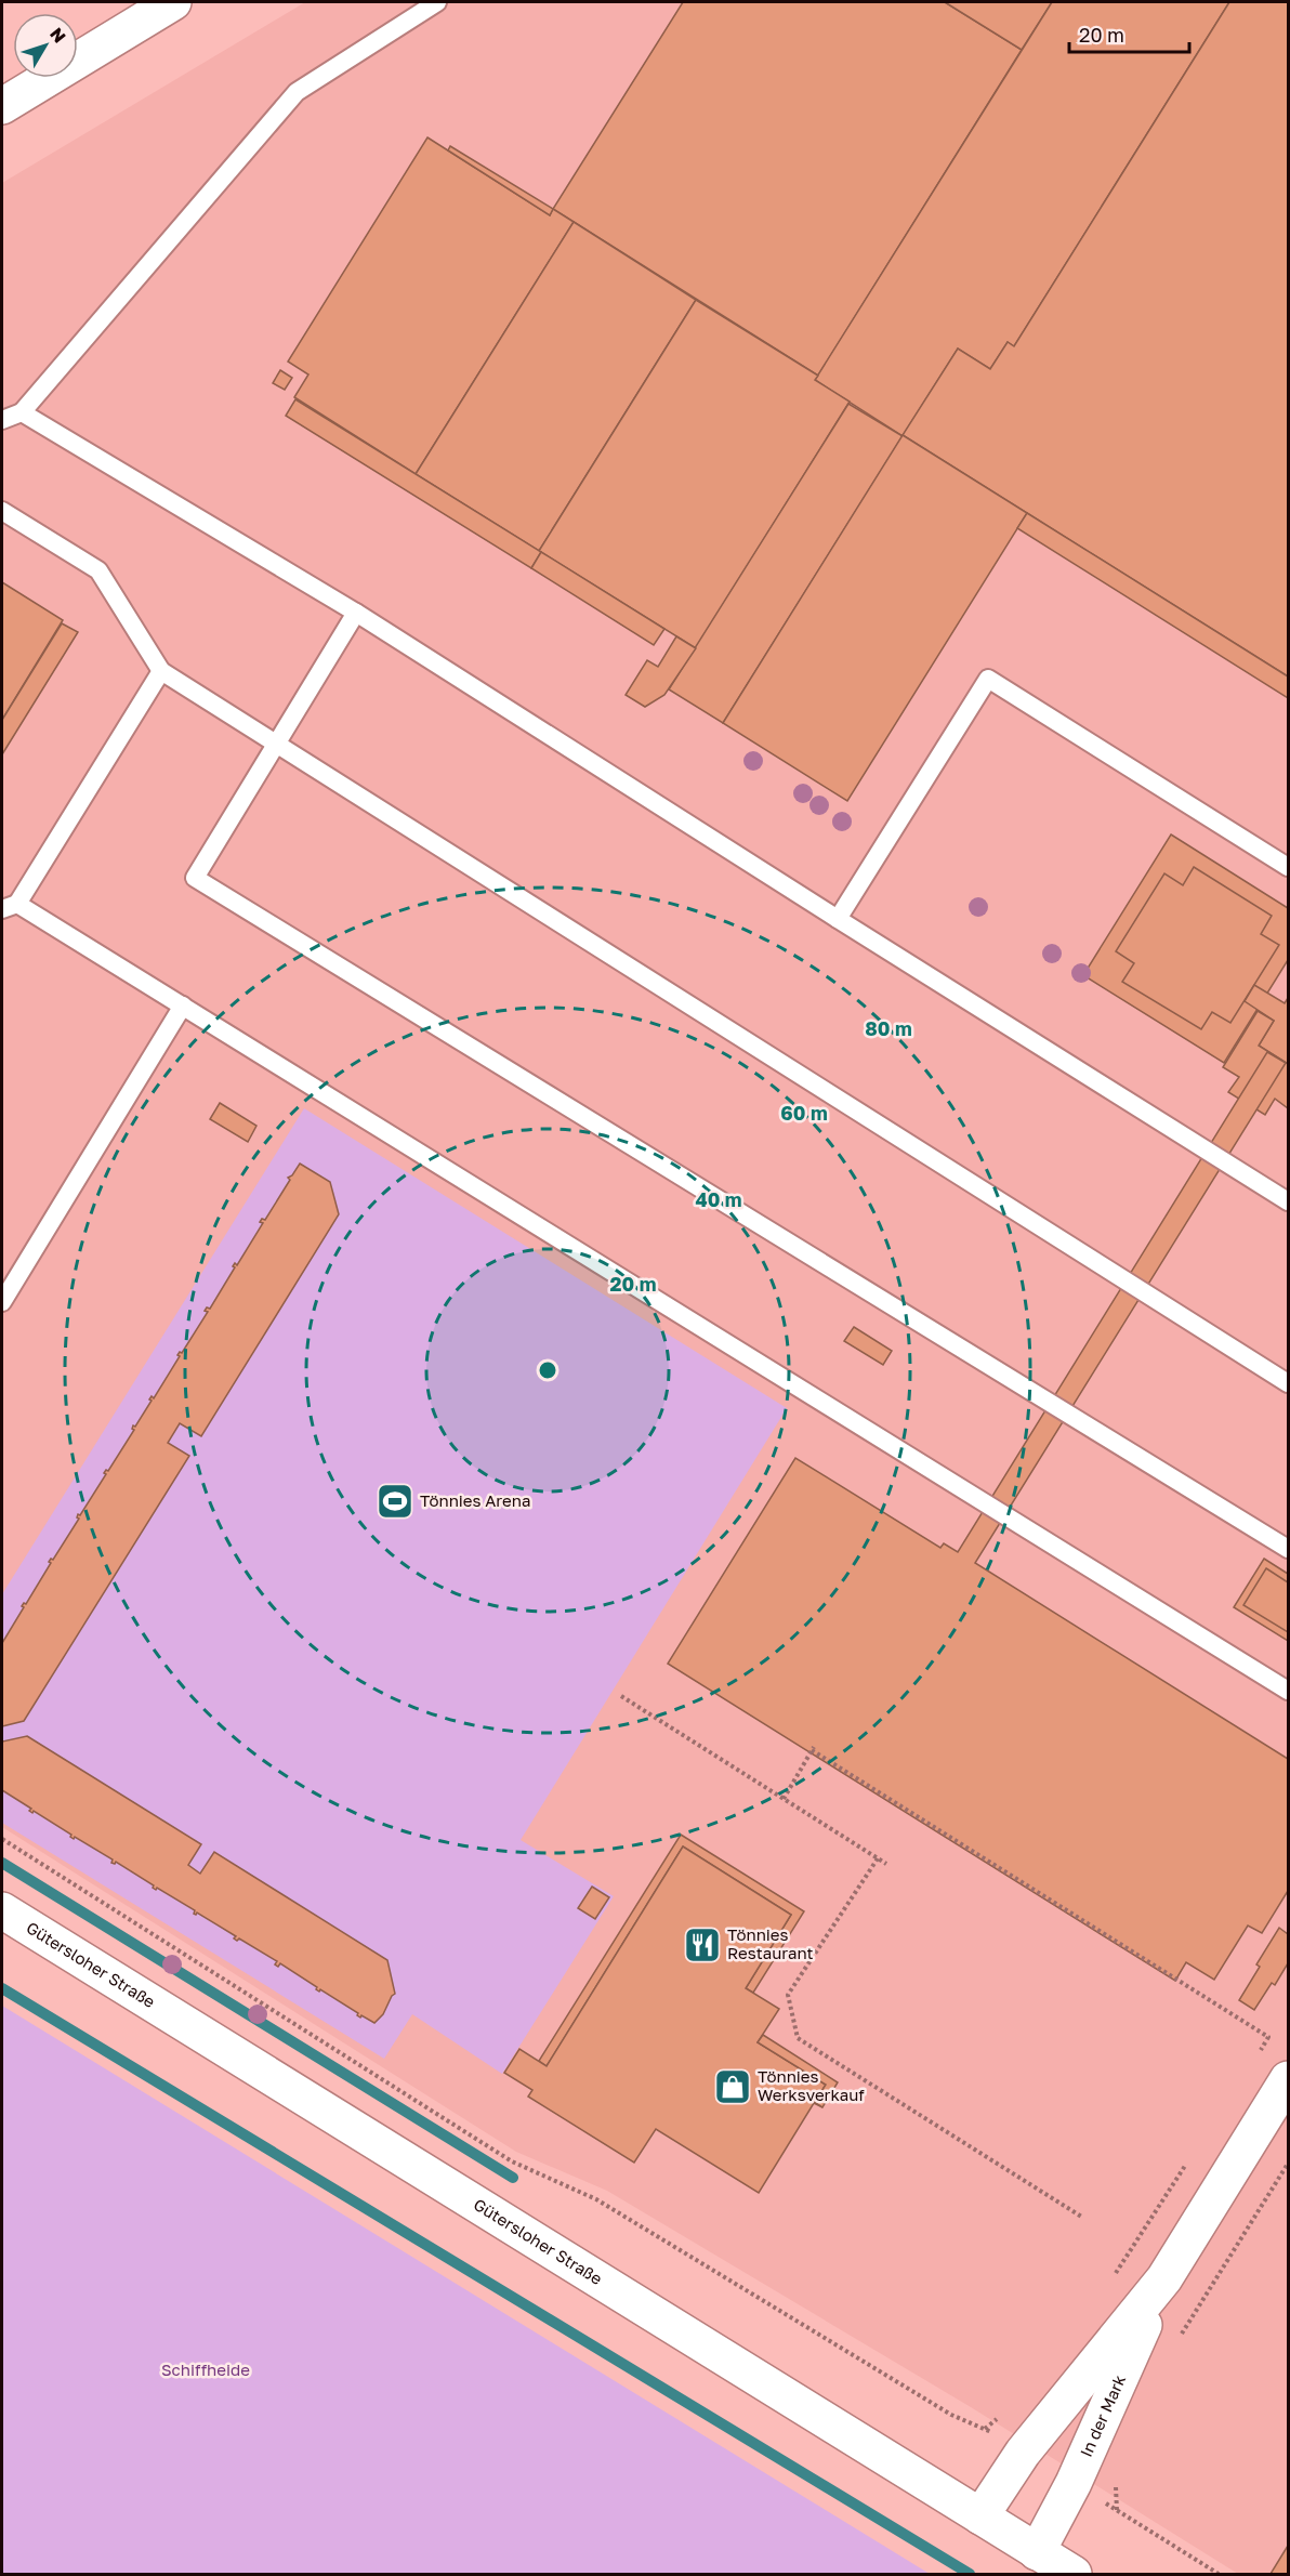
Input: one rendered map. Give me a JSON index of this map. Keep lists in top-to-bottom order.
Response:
{
  "streets": {
    "main road": ["Gütersloher Straße", "In der Mark"]
  },
  "crossings": [
    ["Gütersloher Straße", "In der Mark"]
  ],
  "parks": ["Schiffheide"],
  "places": {
    "sports": ["Tönnies Arena"],
    "restaurant": ["Tönnies Restaurant"],
    "shop": ["Tönnies Werksverkauf"]
  },
  "scale_bar": "20 m",
  "north": "top right",
  "rings": [
    "80 m",
    "60 m",
    "40 m",
    "20 m"
  ]
}
